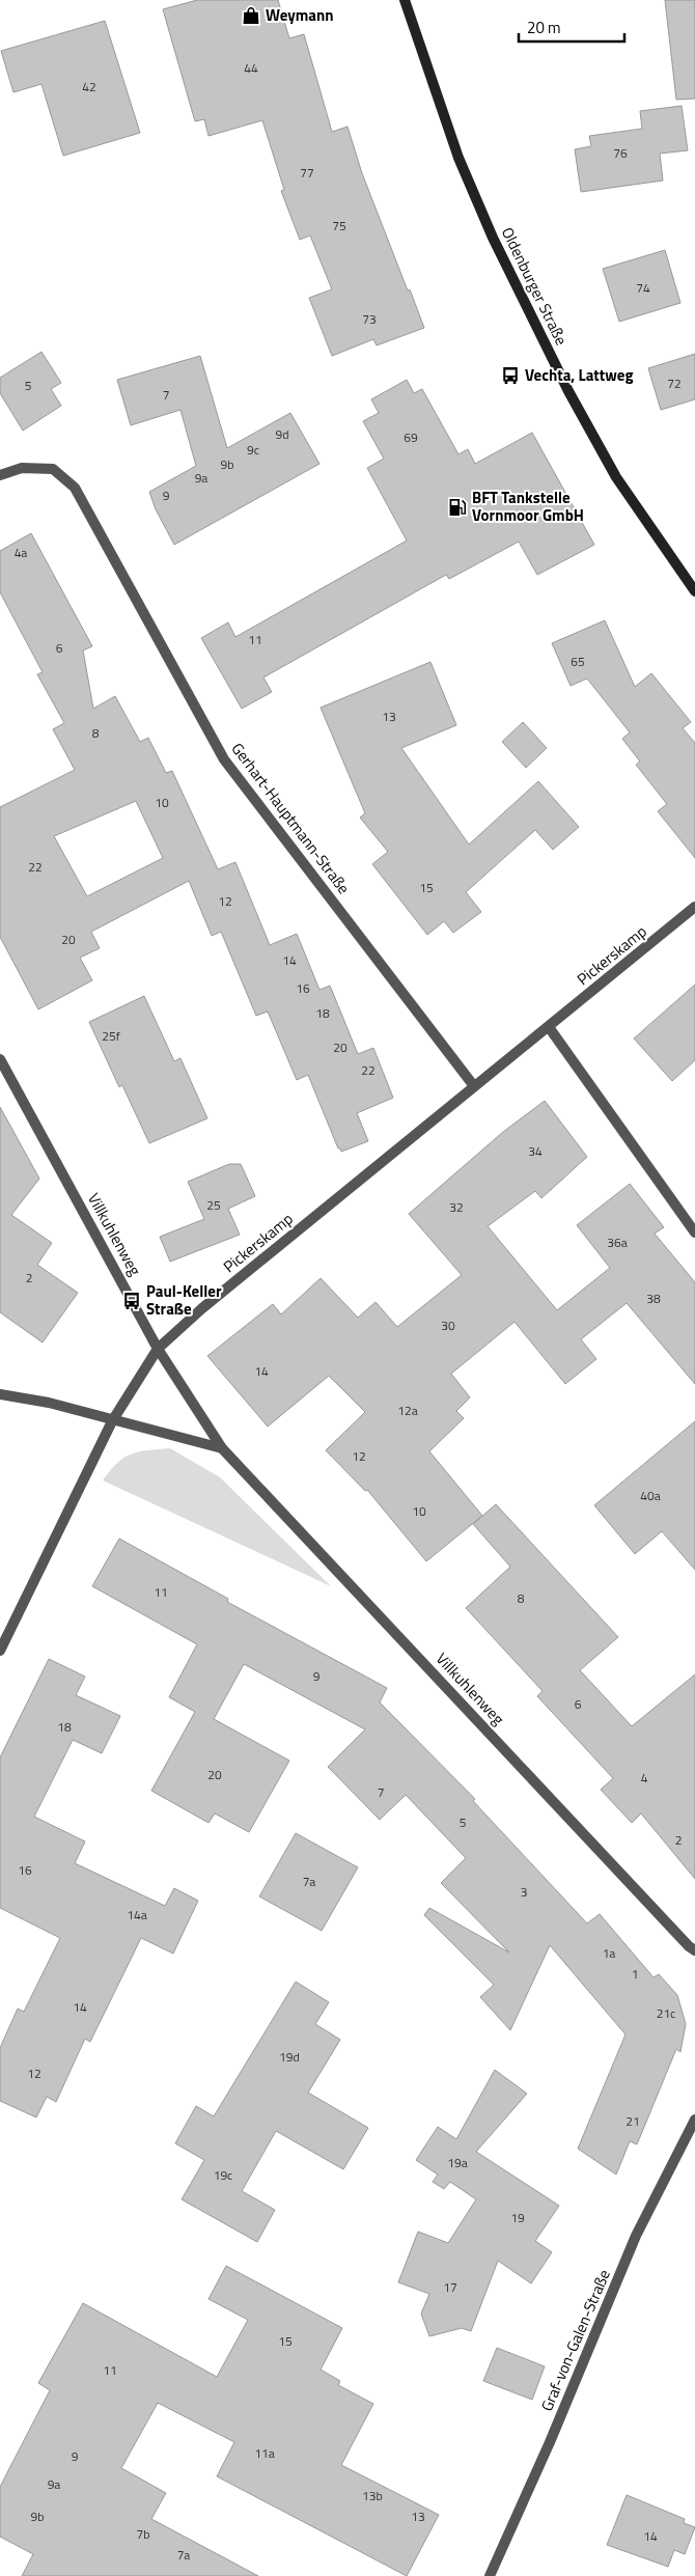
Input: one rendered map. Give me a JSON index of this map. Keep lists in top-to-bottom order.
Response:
{
  "streets": {
    "main road": ["Oldenburger Straße"],
    "street": [
      "Gerhart-Hauptmann-Straße",
      "Pickerskamp",
      "Villkuhlenweg",
      "Graf-von-Galen-Straße"
    ]
  },
  "crossings": [
    ["Gerhart-Hauptmann-Straße", "Pickerskamp"],
    ["Pickerskamp", "Villkuhlenweg"]
  ],
  "places": {
    "shop": ["Weymann"],
    "bus stop": ["Vechta, Lattweg", "Paul-Keller Straße"],
    "fuel station": ["BFT Tankstelle Vornmoor GmbH"]
  },
  "house_numbers": [
    "44",
    "42",
    "76",
    "77",
    "75",
    "74",
    "73",
    "72",
    "5",
    "7",
    "9d",
    "69",
    "9c",
    "9b",
    "9a",
    "9",
    "4a",
    "11",
    "6",
    "65",
    "13",
    "8",
    "10",
    "22",
    "15",
    "12",
    "20",
    "14",
    "16",
    "18",
    "25f",
    "20",
    "22",
    "34",
    "25",
    "32",
    "36a",
    "2",
    "38",
    "30",
    "14",
    "12a",
    "12",
    "40a",
    "10",
    "11",
    "8",
    "9",
    "6",
    "18",
    "20",
    "4",
    "7",
    "5",
    "2",
    "16",
    "7a",
    "3",
    "14a",
    "1a",
    "1",
    "14",
    "21c",
    "19d",
    "12",
    "21",
    "19a",
    "19c",
    "19",
    "17",
    "15",
    "11",
    "11a",
    "9",
    "9a",
    "13b",
    "9b",
    "13",
    "7b",
    "14",
    "7a"
  ],
  "scale_bar": "20 m"
}
